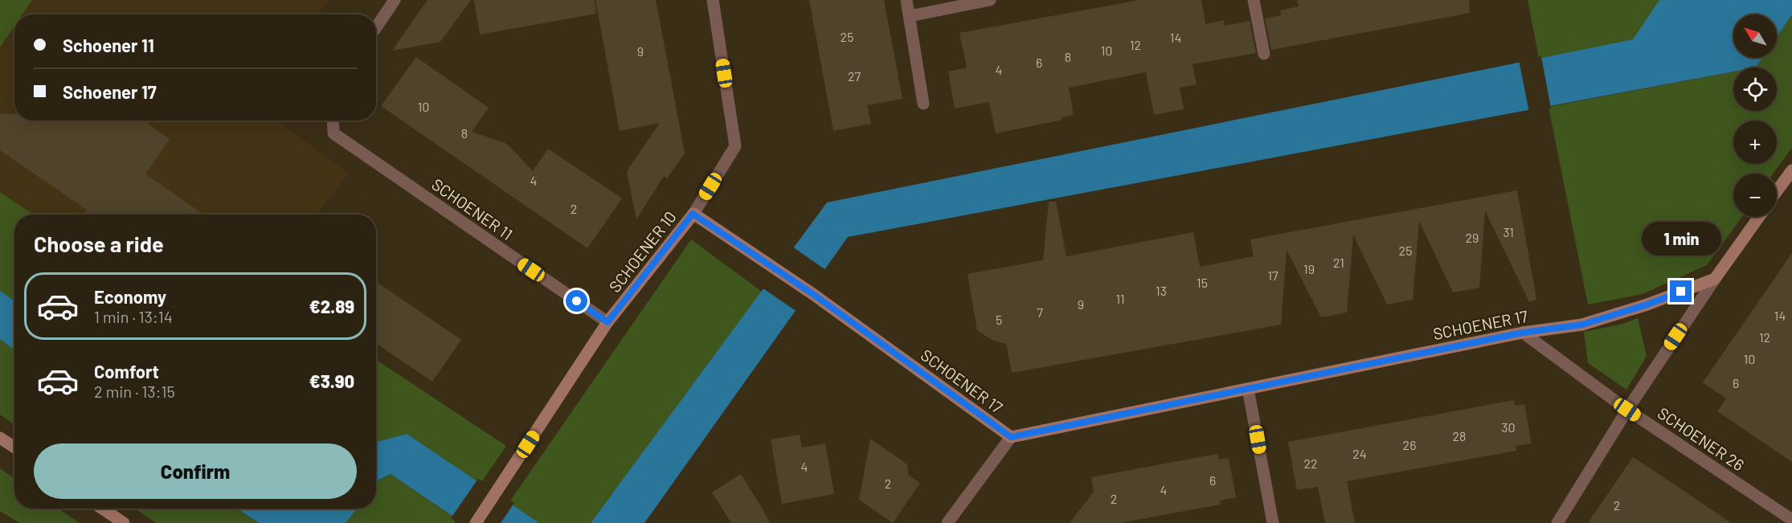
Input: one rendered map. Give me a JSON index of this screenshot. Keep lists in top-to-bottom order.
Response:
{
  "streets": {
    "street": [
      "SCHOENER 11",
      "SCHOENER 10",
      "SCHOENER 17",
      "SCHOENER 26"
    ]
  },
  "crossings": [
    ["SCHOENER 11", "SCHOENER 10"],
    ["SCHOENER 10", "SCHOENER 17"],
    ["SCHOENER 17", "SCHOENER 26"]
  ],
  "house_numbers": [
    "25",
    "14",
    "12",
    "10",
    "9",
    "8",
    "6",
    "4",
    "27",
    "10",
    "8",
    "4",
    "2",
    "31",
    "29",
    "25",
    "21",
    "19",
    "17",
    "15",
    "13",
    "11",
    "9",
    "7",
    "14",
    "5",
    "12",
    "10",
    "6",
    "30",
    "28",
    "26",
    "24",
    "22",
    "4",
    "6",
    "2",
    "4",
    "2",
    "2"
  ],
  "north": "top left",
  "page": {
    "map_buttons": ["+", "−"],
    "banner": ["Schoener 11", "Schoener 17"],
    "heading": "Choose a ride",
    "bubble": "1 min",
    "list": [
      {
        "name": "Economy",
        "note": "1 min · 13:14",
        "value": "€2.89"
      },
      {
        "name": "Comfort",
        "note": "2 min · 13:15",
        "value": "€3.90"
      }
    ],
    "buttons": "Confirm"
  }
}
